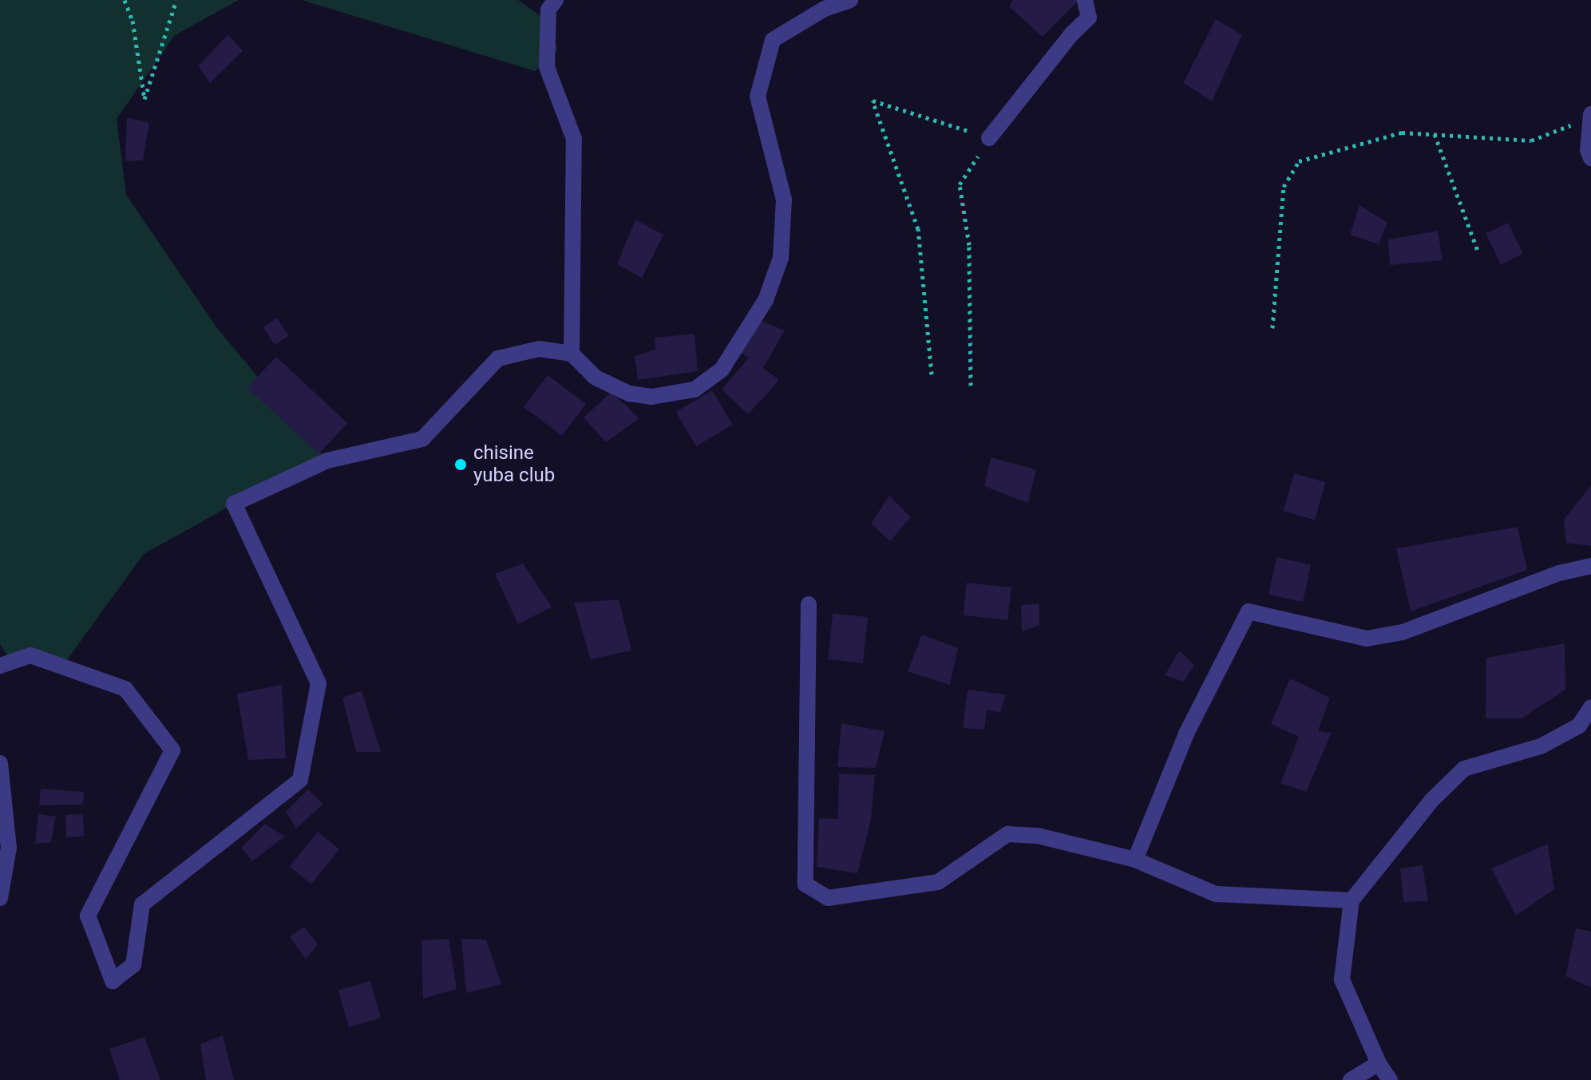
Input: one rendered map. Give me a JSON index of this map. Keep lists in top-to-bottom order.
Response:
{
  "places": ["chisine yuba club"]
}
